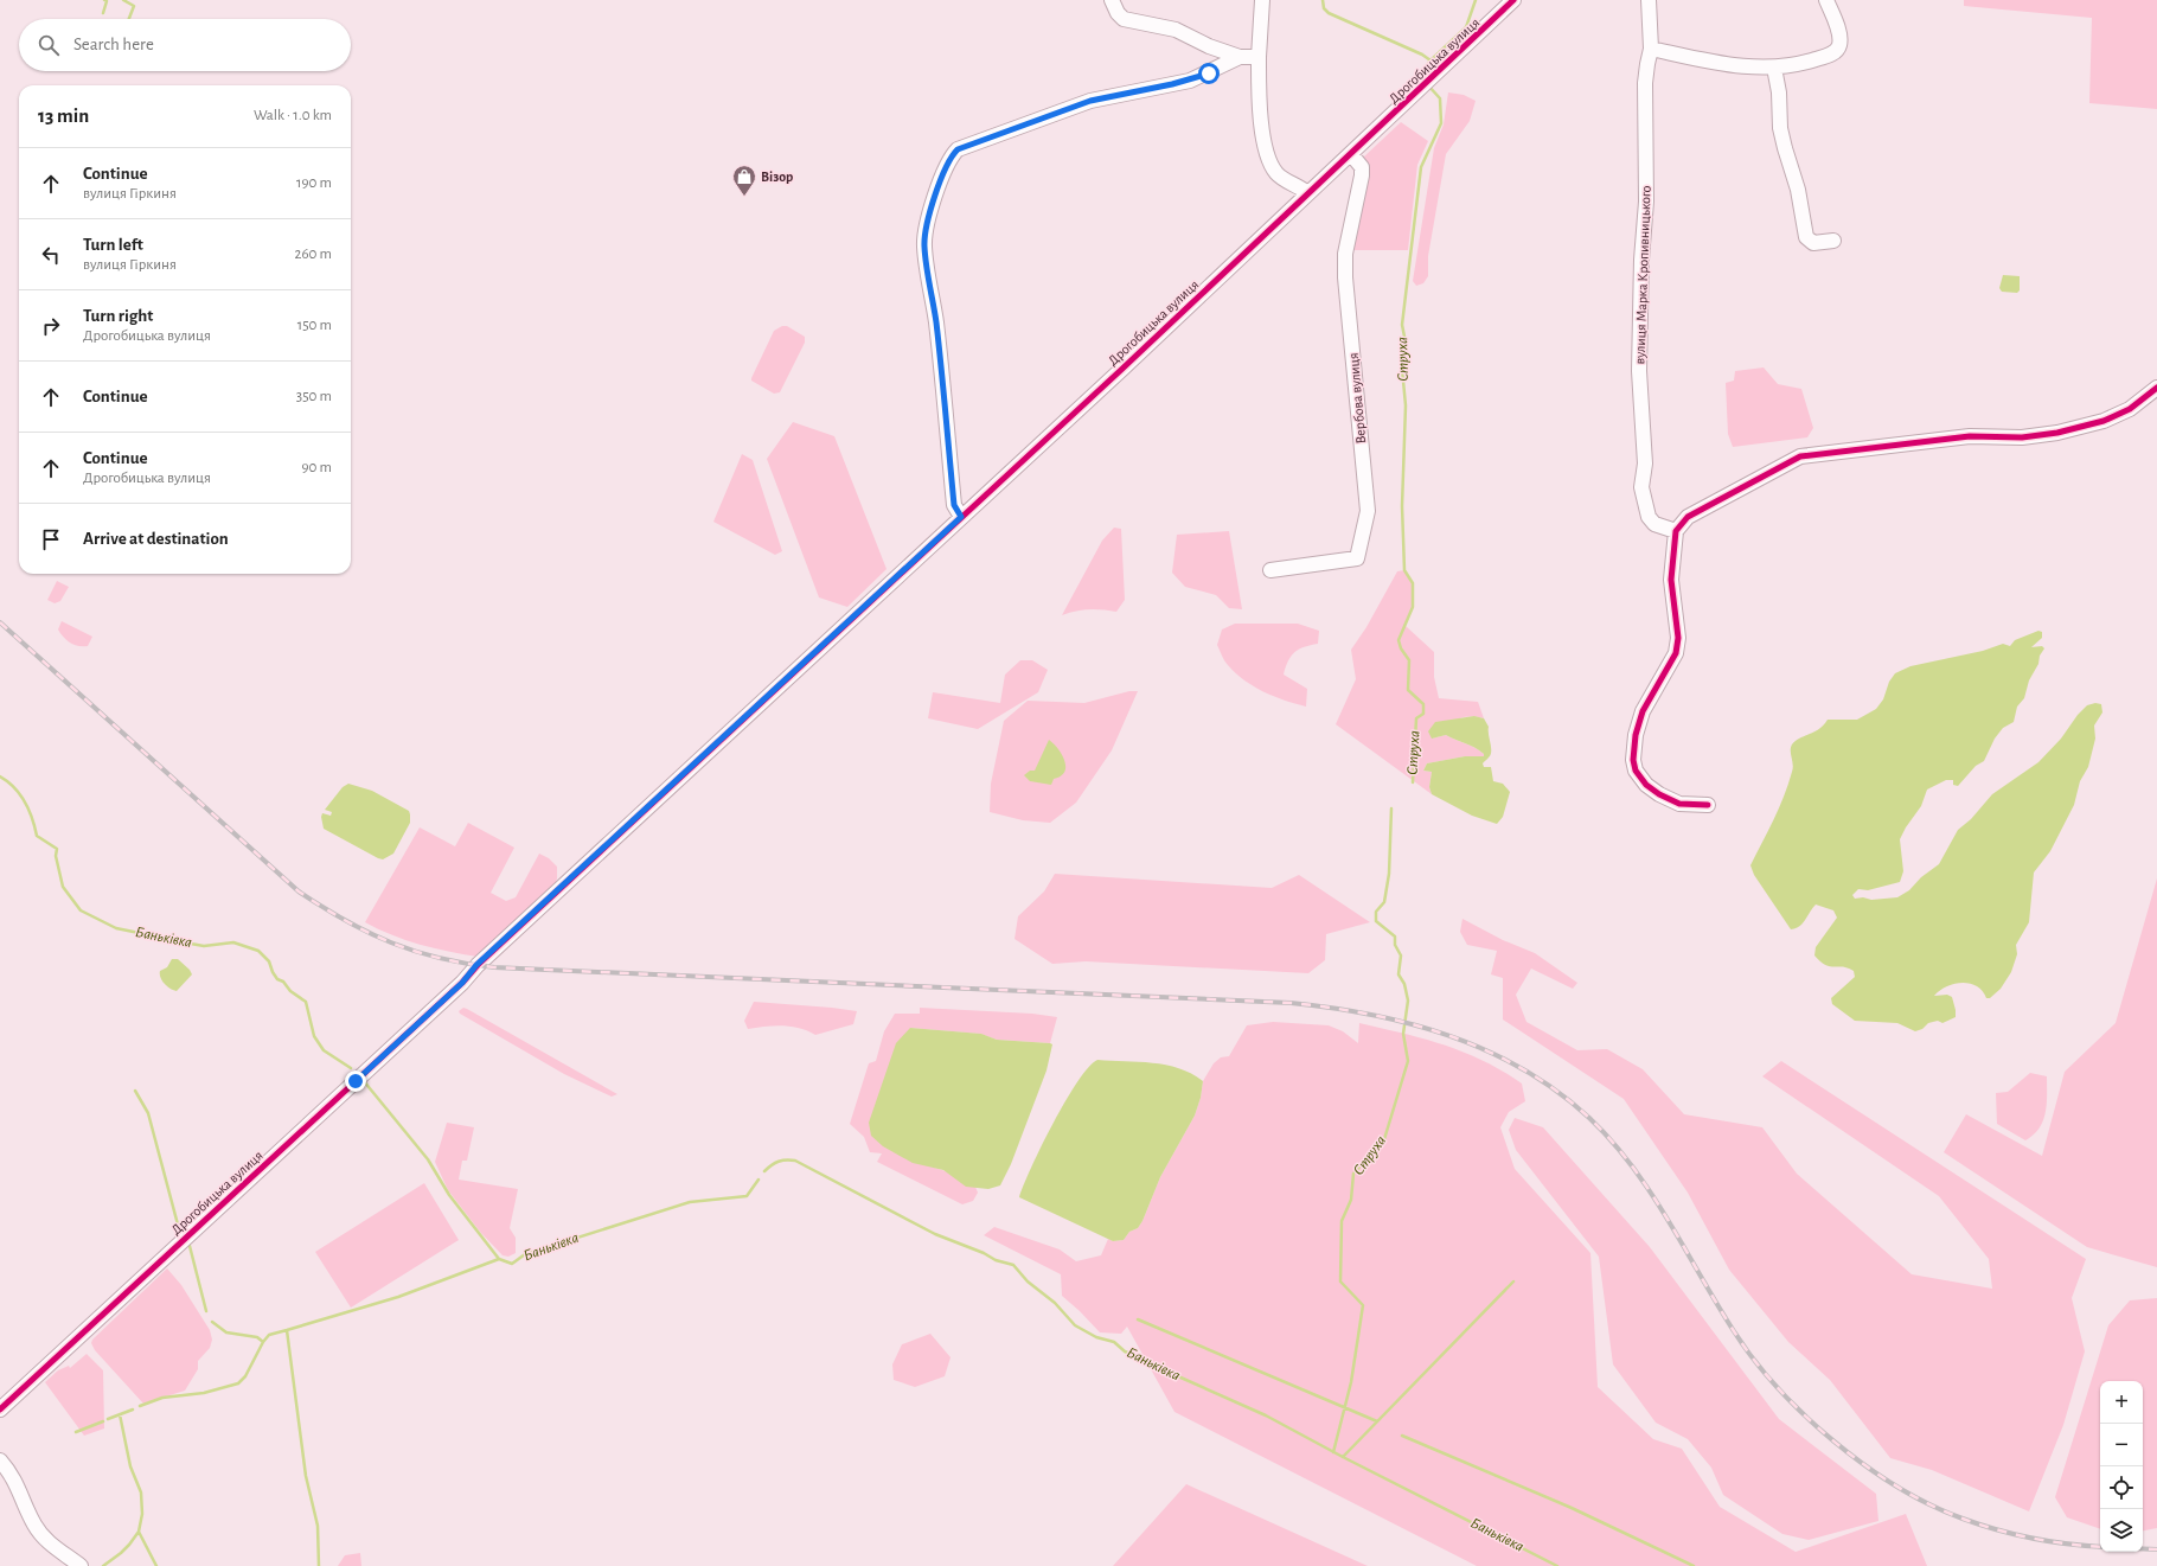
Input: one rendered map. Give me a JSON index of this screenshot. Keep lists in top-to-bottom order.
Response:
{
  "streets": {
    "street": ["Дрогобицька вулиця", "вулиця Марка Кропивницького", "Вербова вулиця"]
  },
  "crossings": [
    ["Дрогобицька вулиця", "Вербова вулиця"]
  ],
  "water": ["Струха", "Баньківка"],
  "places": {
    "shop": ["Візор"]
  },
  "page": {
    "search": "Search here",
    "heading": ["13 min", "Walk · 1.0 km"],
    "list": [
      ["Continue", "вулиця Гіркиня", "190 m"],
      ["Turn left", "вулиця Гіркиня", "260 m"],
      ["Turn right", "Дрогобицька вулиця", "150 m"],
      ["Continue", "350 m"],
      ["Continue", "Дрогобицька вулиця", "90 m"],
      "Arrive at destination"
    ],
    "map_buttons": ["+", "−"]
  }
}
